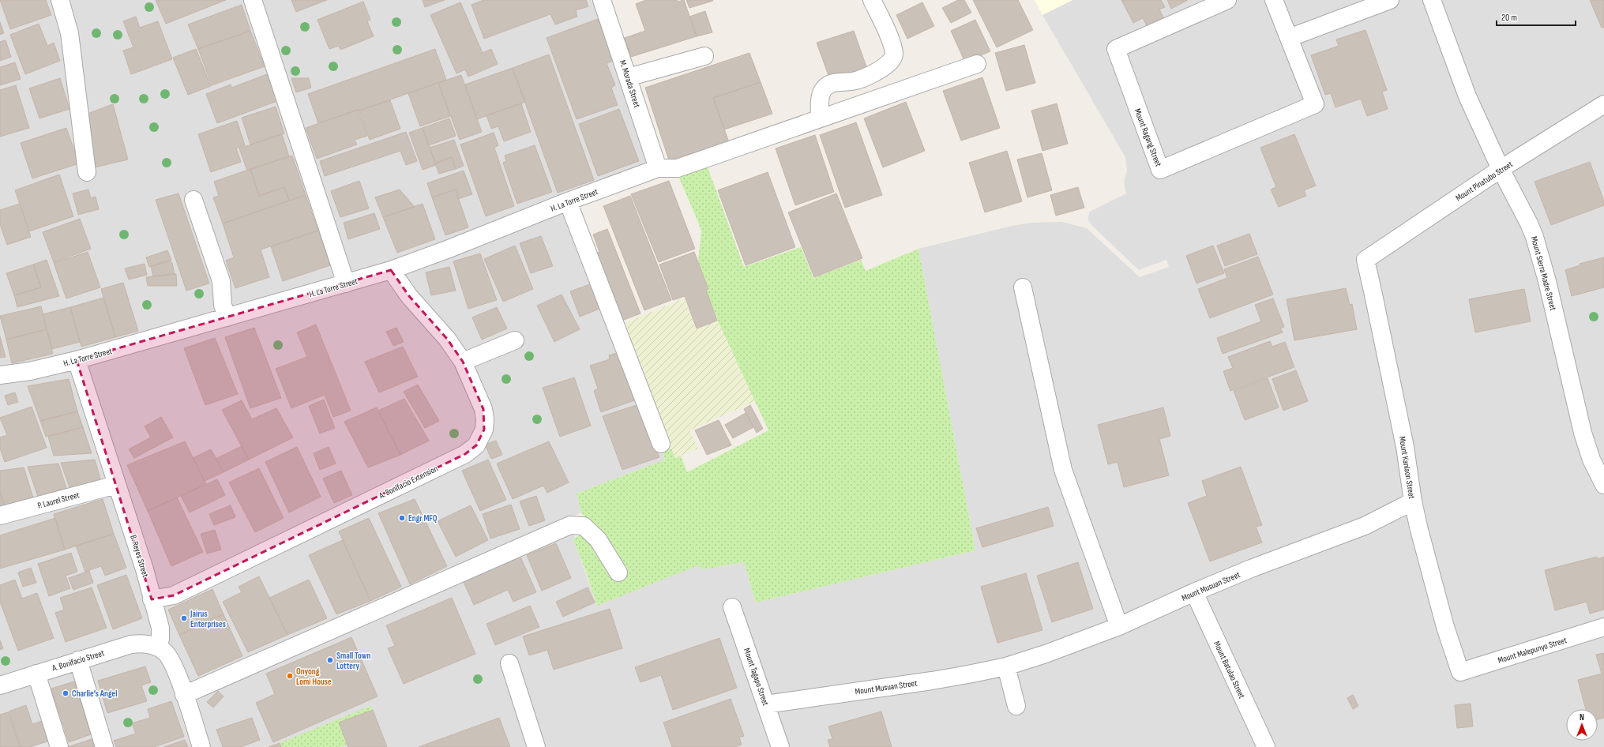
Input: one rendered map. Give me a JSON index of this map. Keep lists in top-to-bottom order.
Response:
{
  "streets": {
    "street": [
      "M. Morada Street",
      "Mount Ragang Street",
      "Mount Pinatubo Street",
      "H. La Torre Street",
      "Mount Sierra Madre Street",
      "Mount Kanlaon Street",
      "A. Bonifacio Extension",
      "P. Laurel Street",
      "B. Reyes Street",
      "Mount Musuan Street",
      "Mount Malepunyo Street",
      "A. Bonifacio Street",
      "Mount Batulao Street",
      "Mount Tagapo Street"
    ]
  },
  "crossings": [
    ["M. Morada Street", "H. La Torre Street"],
    ["Mount Pinatubo Street", "Mount Sierra Madre Street"],
    ["Mount Pinatubo Street", "Mount Kanlaon Street"],
    ["H. La Torre Street", "A. Bonifacio Extension"],
    ["H. La Torre Street", "B. Reyes Street"],
    ["Mount Kanlaon Street", "Mount Musuan Street"],
    ["Mount Kanlaon Street", "Mount Malepunyo Street"],
    ["A. Bonifacio Extension", "B. Reyes Street"],
    ["P. Laurel Street", "B. Reyes Street"],
    ["B. Reyes Street", "A. Bonifacio Street"],
    ["Mount Musuan Street", "Mount Batulao Street"],
    ["Mount Musuan Street", "Mount Tagapo Street"]
  ],
  "places": [
    "Engr MFQ",
    "Jairus Enterprises",
    "Small Town Lottery",
    "Onyong Lomi House",
    "Charlie’s Angel"
  ],
  "scale_bar": "20 m",
  "north": "top"
}
